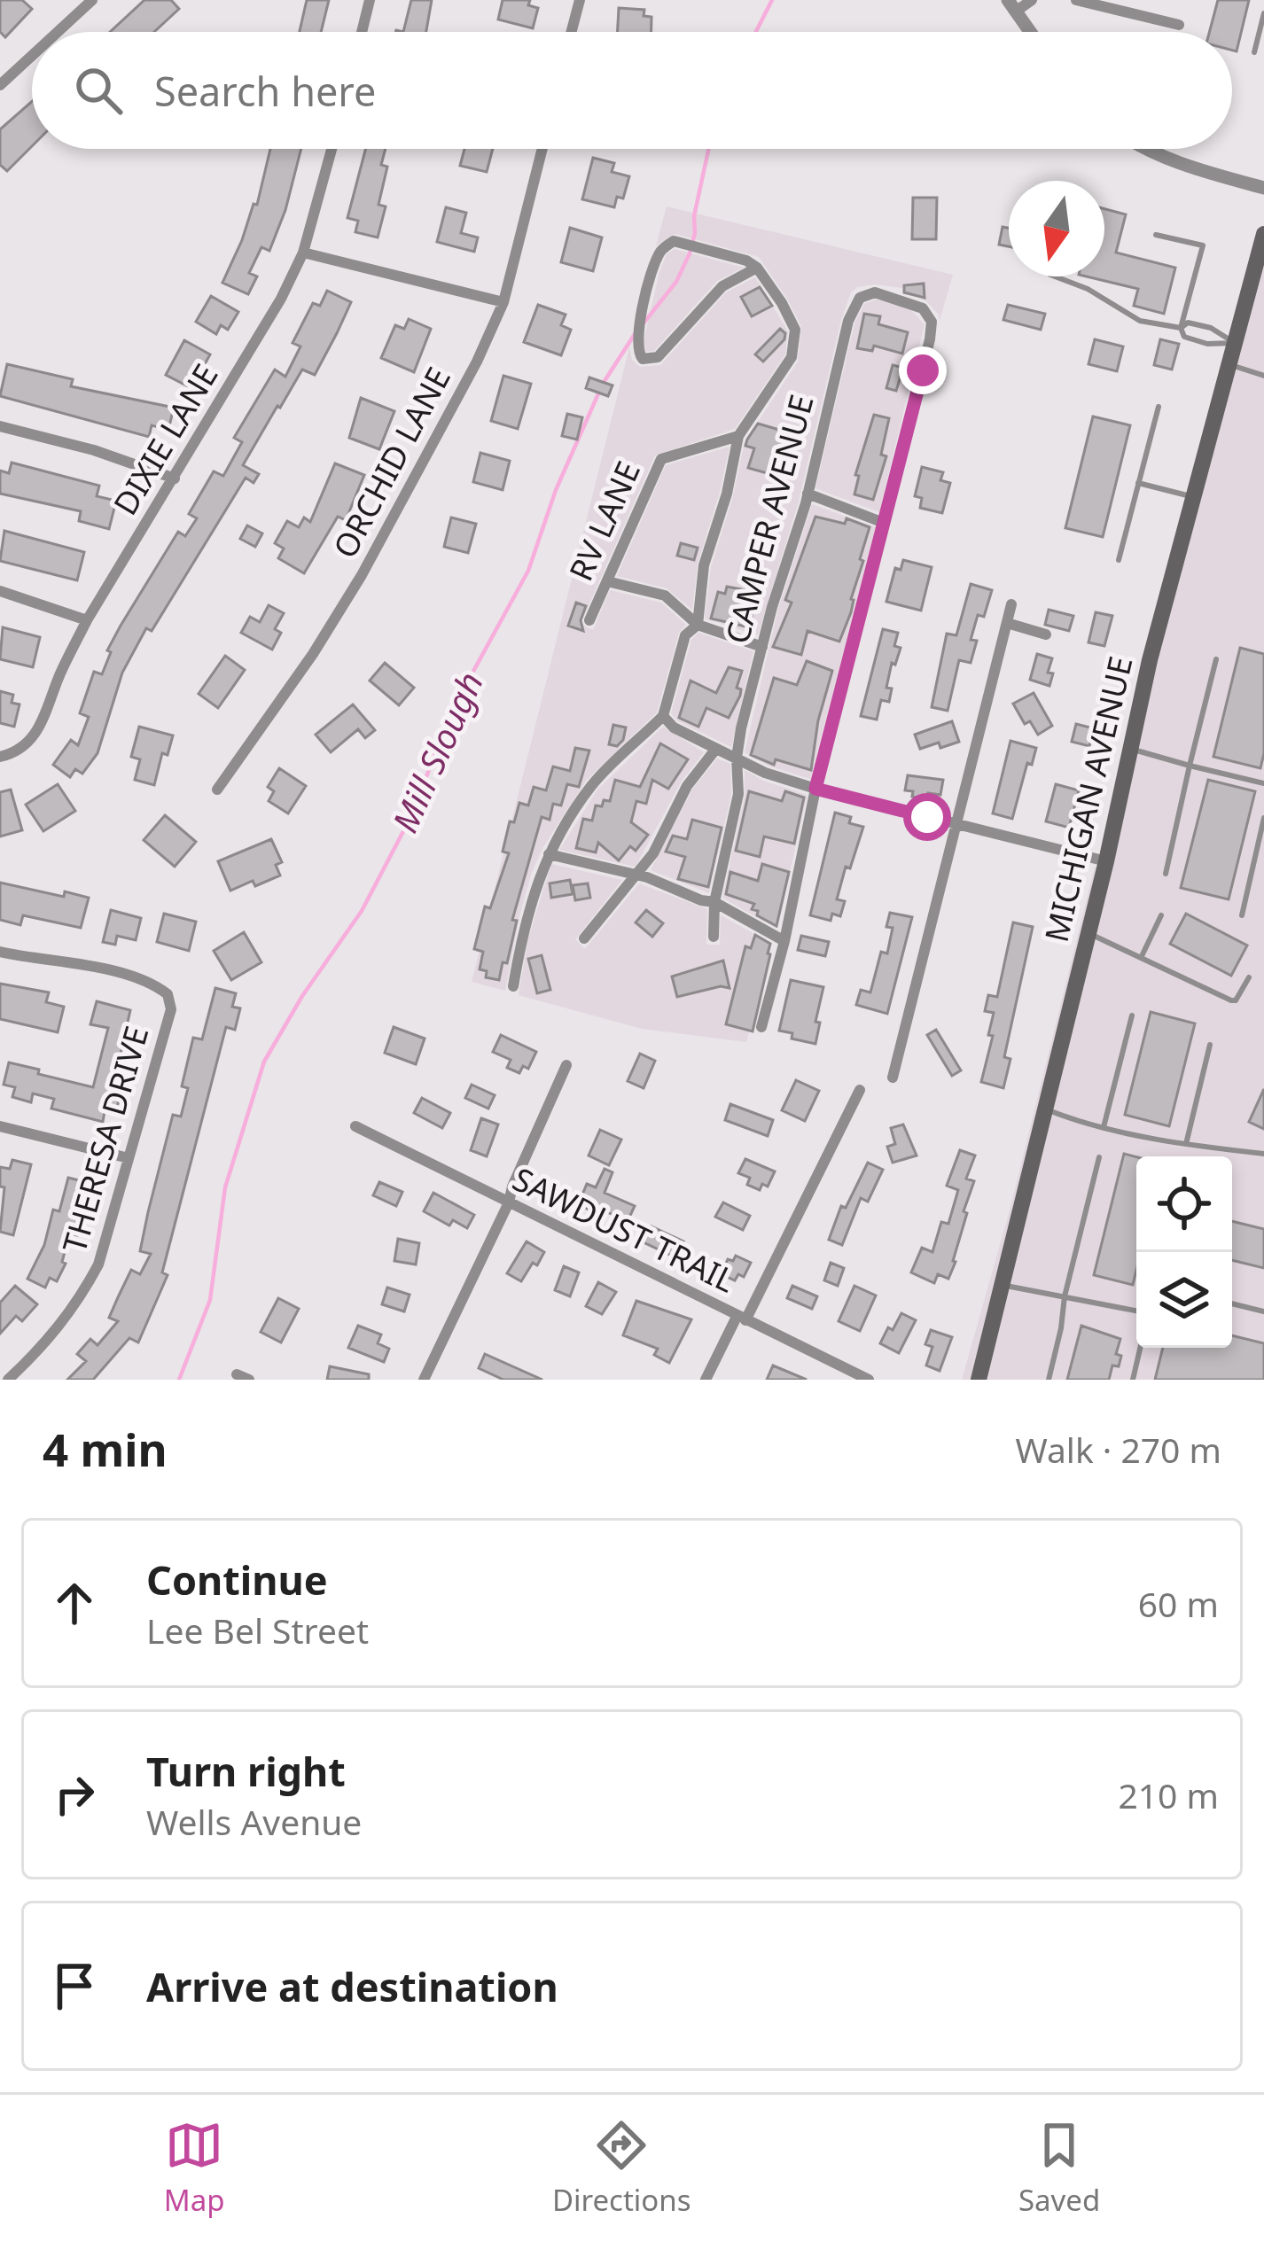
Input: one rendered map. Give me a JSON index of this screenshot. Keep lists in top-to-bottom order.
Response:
{
  "streets": {
    "main road": ["MICHIGAN AVENUE"],
    "street": [
      "DIXIE LANE",
      "ORCHID LANE",
      "CAMPER AVENUE",
      "RV LANE",
      "THERESA DRIVE",
      "SAWDUST TRAIL"
    ]
  },
  "water": ["Mill Slough"],
  "north": "bottom",
  "page": {
    "search": "Search here",
    "heading": ["4 min", "Walk · 270 m"],
    "list": [
      ["Continue", "Lee Bel Street", "60 m"],
      ["Turn right", "Wells Avenue", "210 m"],
      "Arrive at destination"
    ],
    "nav": ["Map", "Directions", "Saved"]
  }
}
